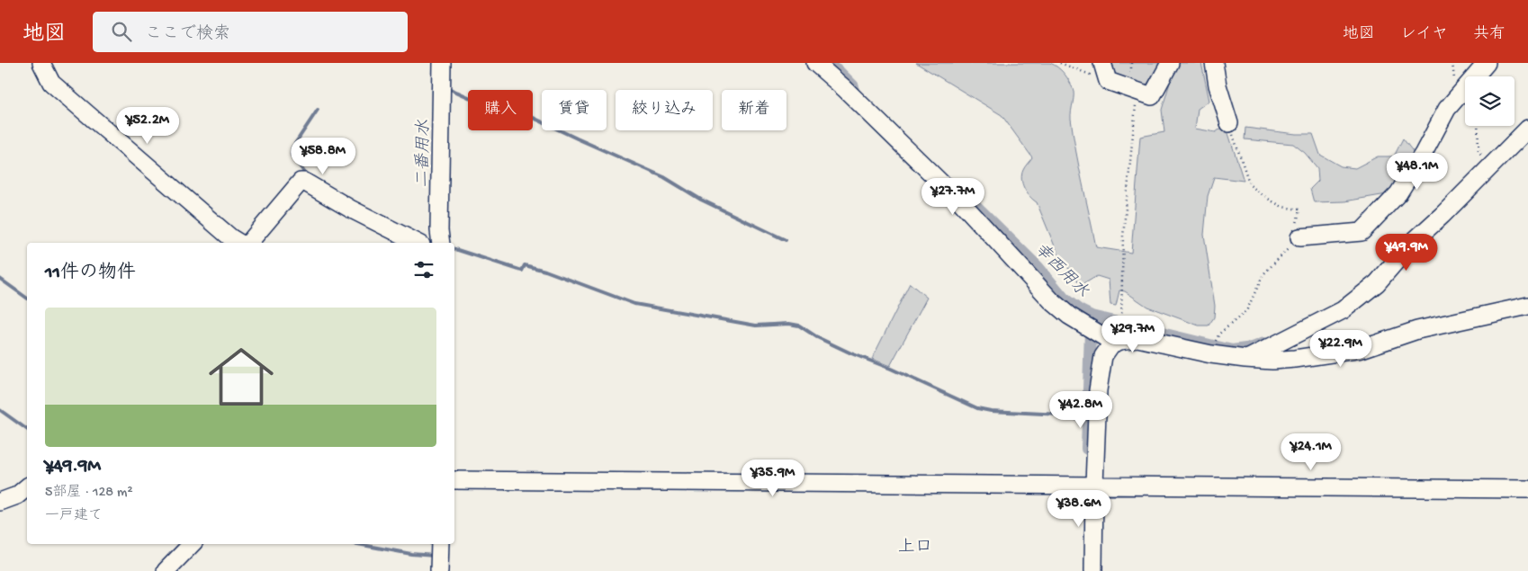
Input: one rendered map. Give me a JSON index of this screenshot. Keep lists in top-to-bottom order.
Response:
{
  "districts": ["上口"],
  "water": ["二番用水", "幸西用水"],
  "page": {
    "header": "地図",
    "search": "ここで検索",
    "nav": ["地図", "レイヤ", "共有"],
    "chip": [
      "購入",
      "賃貸",
      "絞り込み",
      "新着"
    ],
    "price": [
      "¥52.2M",
      "¥58.8M",
      "¥48.1M",
      "¥27.7M",
      "¥49.9M",
      "¥29.7M",
      "¥22.9M",
      "¥42.8M",
      "¥24.1M",
      "¥35.9M",
      "¥38.6M"
    ],
    "heading": "11件の物件",
    "list": [
      {
        "name": "¥49.9M",
        "note": "5部屋 · 128 m² · 一戸建て"
      }
    ]
  }
}
